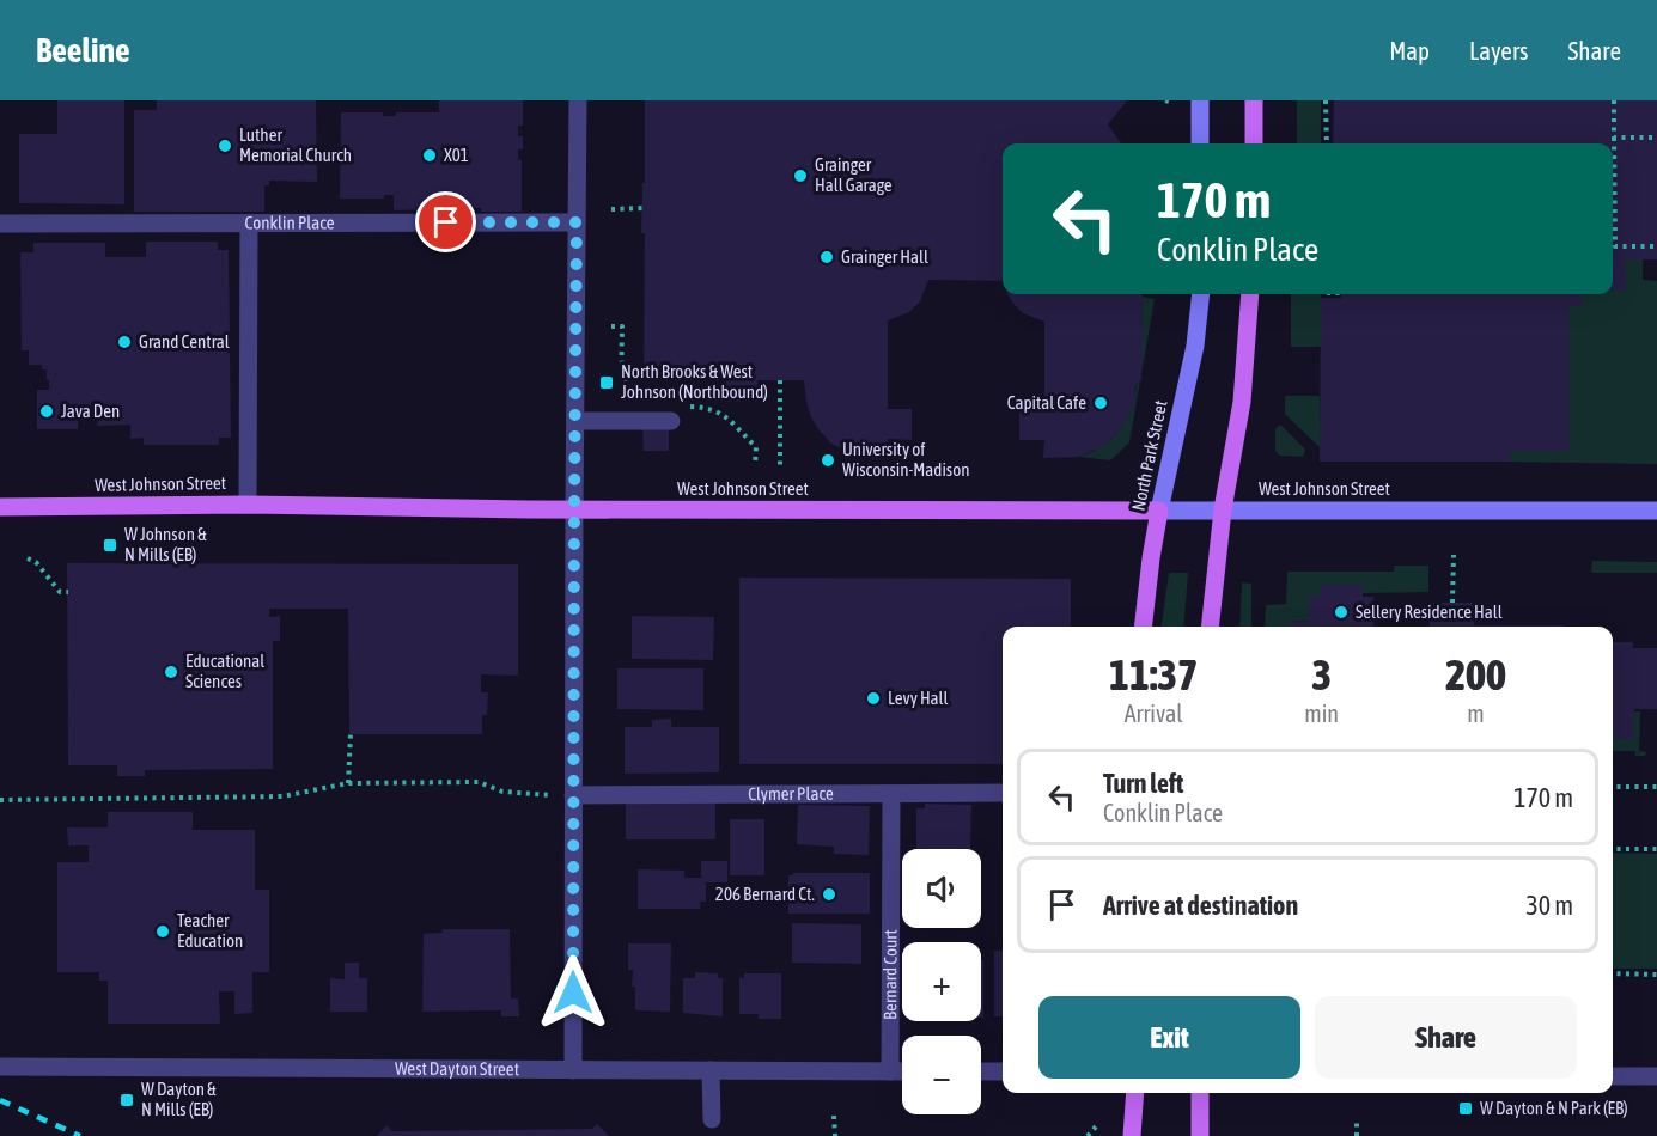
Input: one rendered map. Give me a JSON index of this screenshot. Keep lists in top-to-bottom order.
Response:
{
  "streets": {
    "main road": ["North Park Street", "West Johnson Street"],
    "street": [
      "Conklin Place",
      "Clymer Place",
      "Bernard Court",
      "West Dayton Street"
    ]
  },
  "crossings": [
    ["North Park Street", "West Johnson Street"],
    ["Clymer Place", "Bernard Court"],
    ["Bernard Court", "West Dayton Street"]
  ],
  "places": {
    "other": [
      "Luther Memorial Church",
      "X01",
      "Grainger Hall Garage",
      "Grainger Hall",
      "Grand Central",
      "Capital Cafe",
      "Java Den",
      "University of Wisconsin-Madison",
      "Sellery Residence Hall",
      "Educational Sciences",
      "Levy Hall",
      "206 Bernard Ct.",
      "Teacher Education"
    ],
    "transit": [
      "North Brooks & West Johnson (Northbound)",
      "W Johnson & N Mills (EB)",
      "W Dayton & N Mills (EB)",
      "W Dayton & N Park (EB)"
    ]
  },
  "page": {
    "header": "Beeline",
    "nav": ["Map", "Layers", "Share"],
    "turn": ["170 m", "Conklin Place"],
    "eta": [
      "11:37",
      "Arrival",
      "3",
      "min",
      "200",
      "m"
    ],
    "list": [
      {
        "name": "Turn left",
        "note": "Conklin Place",
        "value": "170 m"
      },
      {
        "name": "Arrive at destination",
        "value": "30 m"
      }
    ],
    "map_buttons": ["+", "−"],
    "buttons": ["Exit", "Share"]
  }
}
